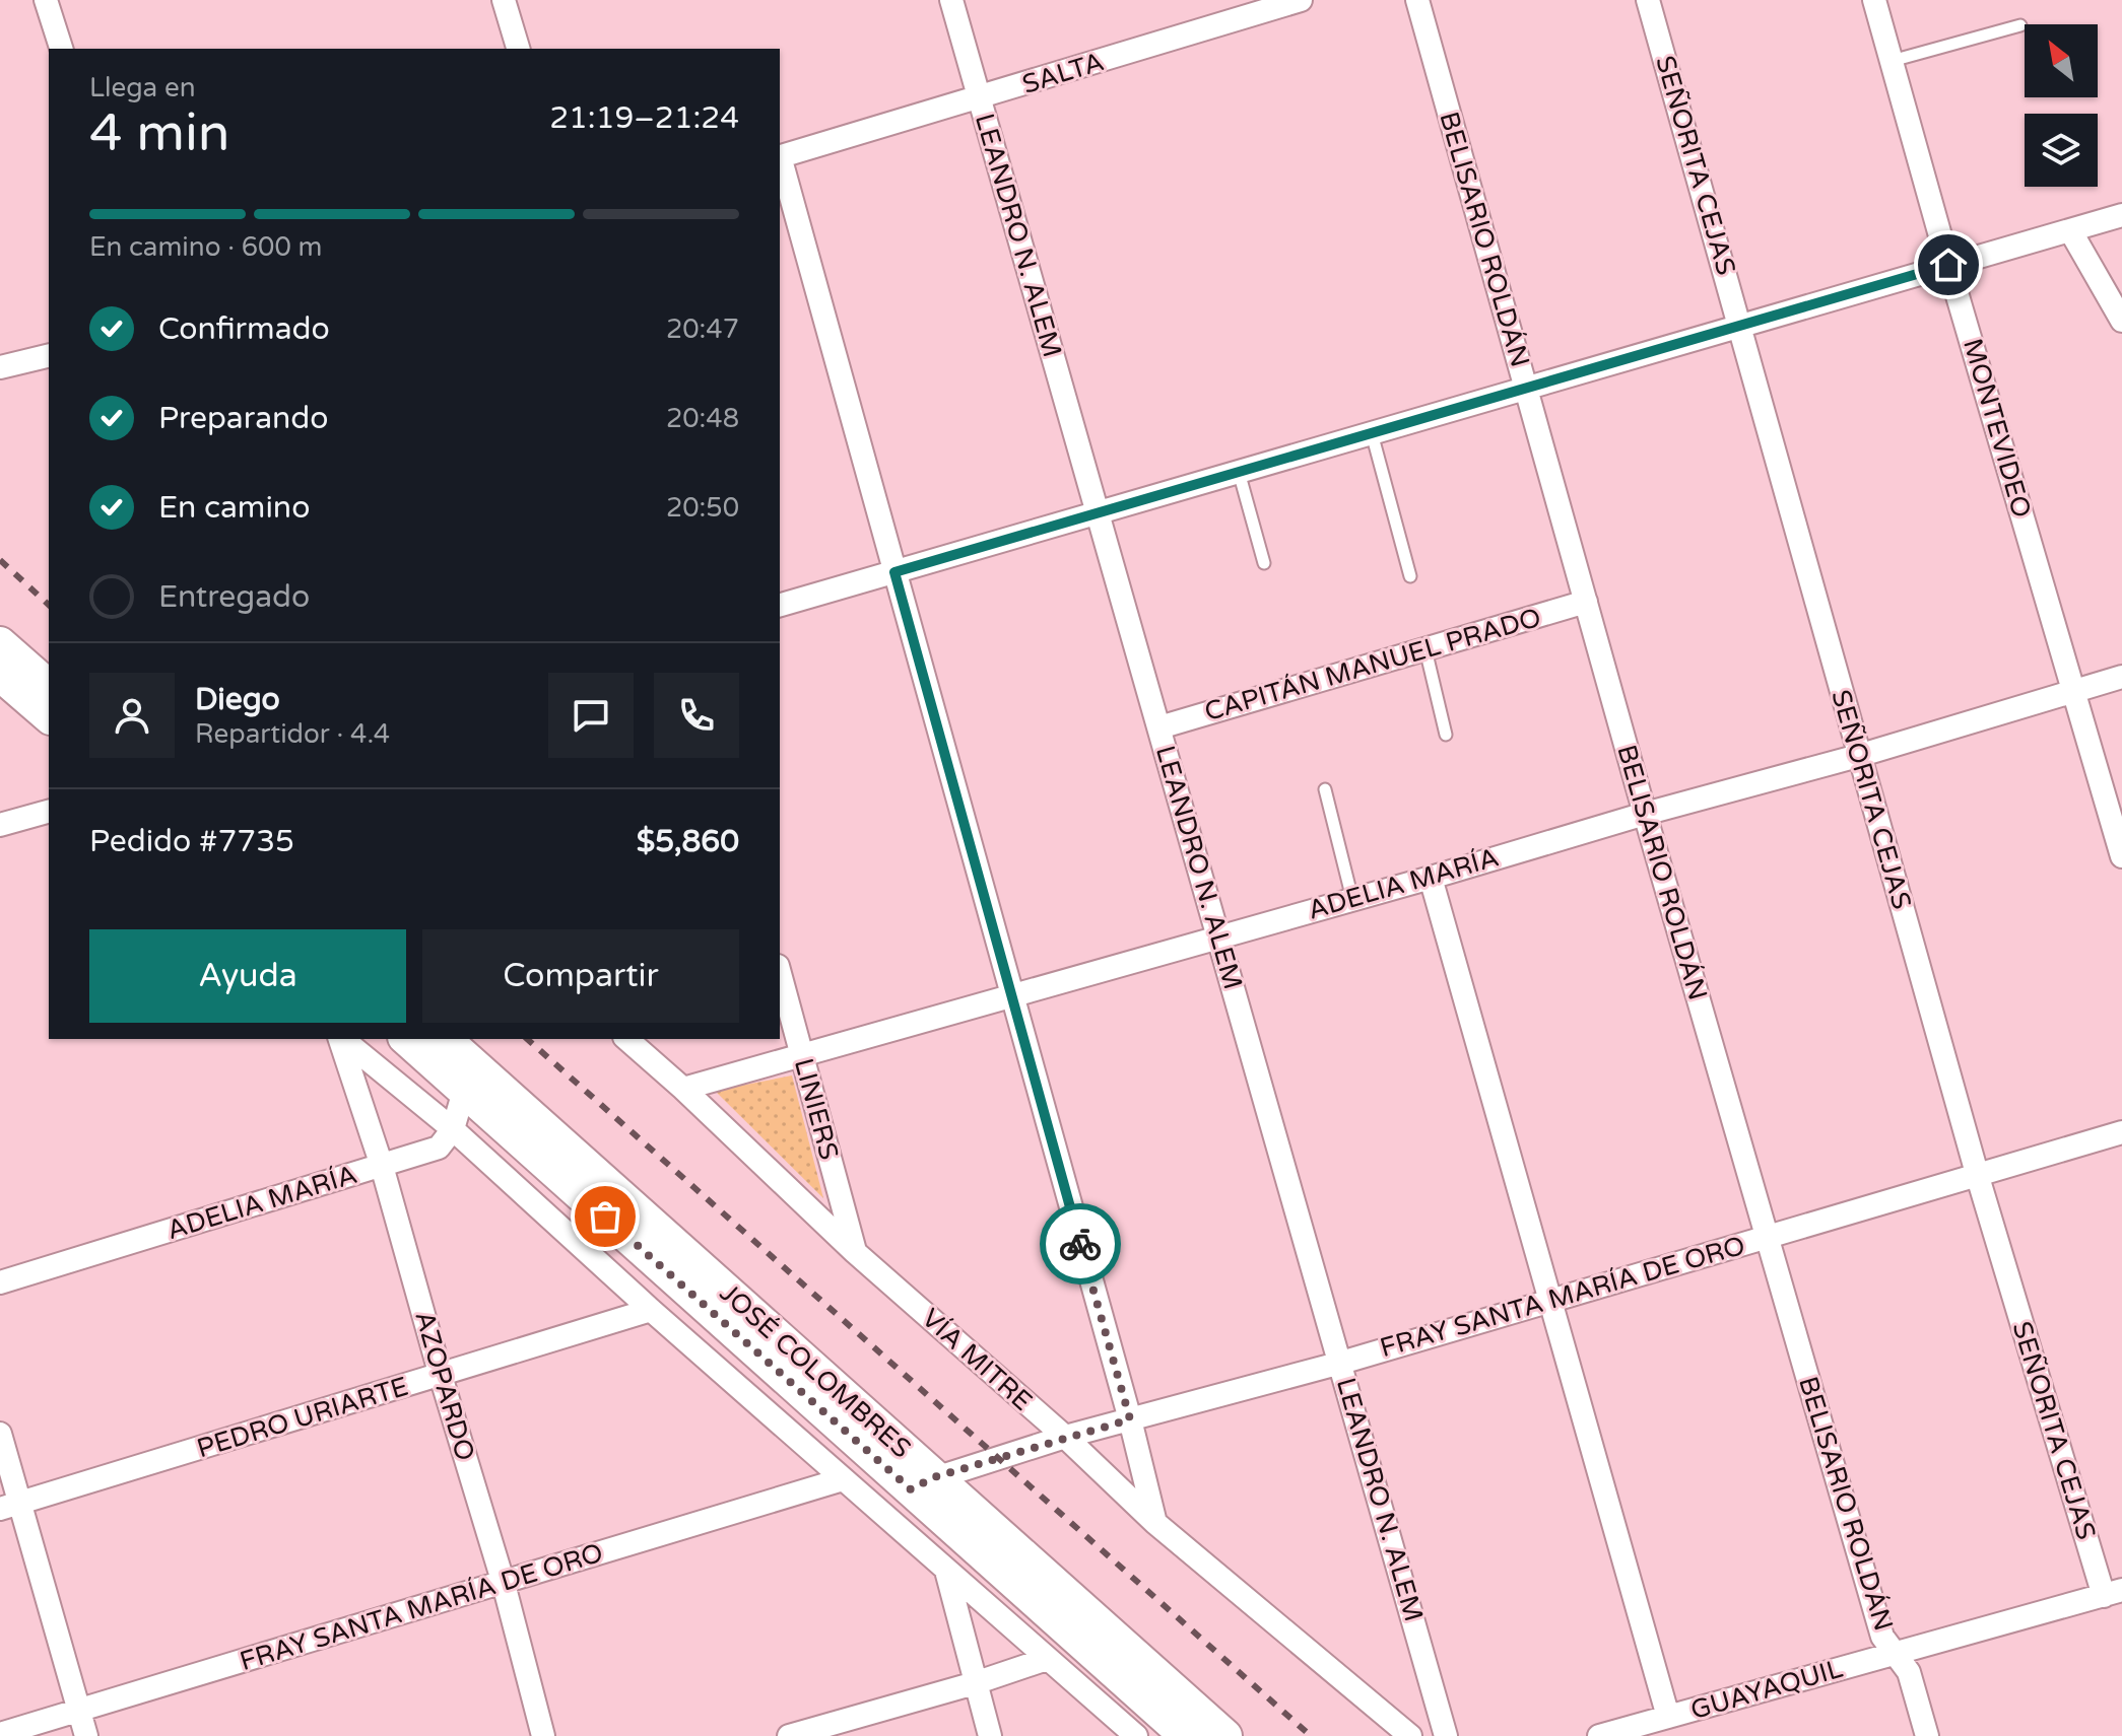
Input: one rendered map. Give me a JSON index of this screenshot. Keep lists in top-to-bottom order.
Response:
{
  "streets": {
    "main road": ["JOSÉ COLOMBRES"],
    "street": [
      "SALTA",
      "SEÑORITA CEJAS",
      "LEANDRO N. ALEM",
      "BELISARIO ROLDÁN",
      "MONTEVIDEO",
      "CAPITÁN MANUEL PRADO",
      "ADELIA MARÍA",
      "LINIERS",
      "FRAY SANTA MARÍA DE ORO",
      "VÍA MITRE",
      "AZOPARDO",
      "PEDRO URIARTE",
      "GUAYAQUIL"
    ]
  },
  "crossings": [
    ["SALTA", "LEANDRO N. ALEM"],
    ["SEÑORITA CEJAS", "ADELIA MARÍA"],
    ["SEÑORITA CEJAS", "FRAY SANTA MARÍA DE ORO"],
    ["SEÑORITA CEJAS", "GUAYAQUIL"],
    ["LEANDRO N. ALEM", "CAPITÁN MANUEL PRADO"],
    ["LEANDRO N. ALEM", "ADELIA MARÍA"],
    ["LEANDRO N. ALEM", "FRAY SANTA MARÍA DE ORO"],
    ["BELISARIO ROLDÁN", "CAPITÁN MANUEL PRADO"],
    ["BELISARIO ROLDÁN", "ADELIA MARÍA"],
    ["BELISARIO ROLDÁN", "FRAY SANTA MARÍA DE ORO"],
    ["BELISARIO ROLDÁN", "GUAYAQUIL"],
    ["MONTEVIDEO", "ADELIA MARÍA"],
    ["ADELIA MARÍA", "LINIERS"],
    ["ADELIA MARÍA", "VÍA MITRE"],
    ["ADELIA MARÍA", "AZOPARDO"],
    ["LINIERS", "VÍA MITRE"],
    ["FRAY SANTA MARÍA DE ORO", "VÍA MITRE"],
    ["FRAY SANTA MARÍA DE ORO", "JOSÉ COLOMBRES"],
    ["FRAY SANTA MARÍA DE ORO", "AZOPARDO"],
    ["AZOPARDO", "PEDRO URIARTE"]
  ],
  "north": "top left",
  "page": {
    "heading": ["4 min", "Llega en", "21:19–21:24"],
    "panel": [
      "Diego",
      "Repartidor · 4.4",
      "Pedido #7735",
      "$5,860"
    ],
    "bar": "En camino · 600 m",
    "list": [
      ["Confirmado", "20:47"],
      ["Preparando", "20:48"],
      ["En camino", "20:50"],
      "Entregado"
    ],
    "buttons": ["Ayuda", "Compartir"]
  }
}
